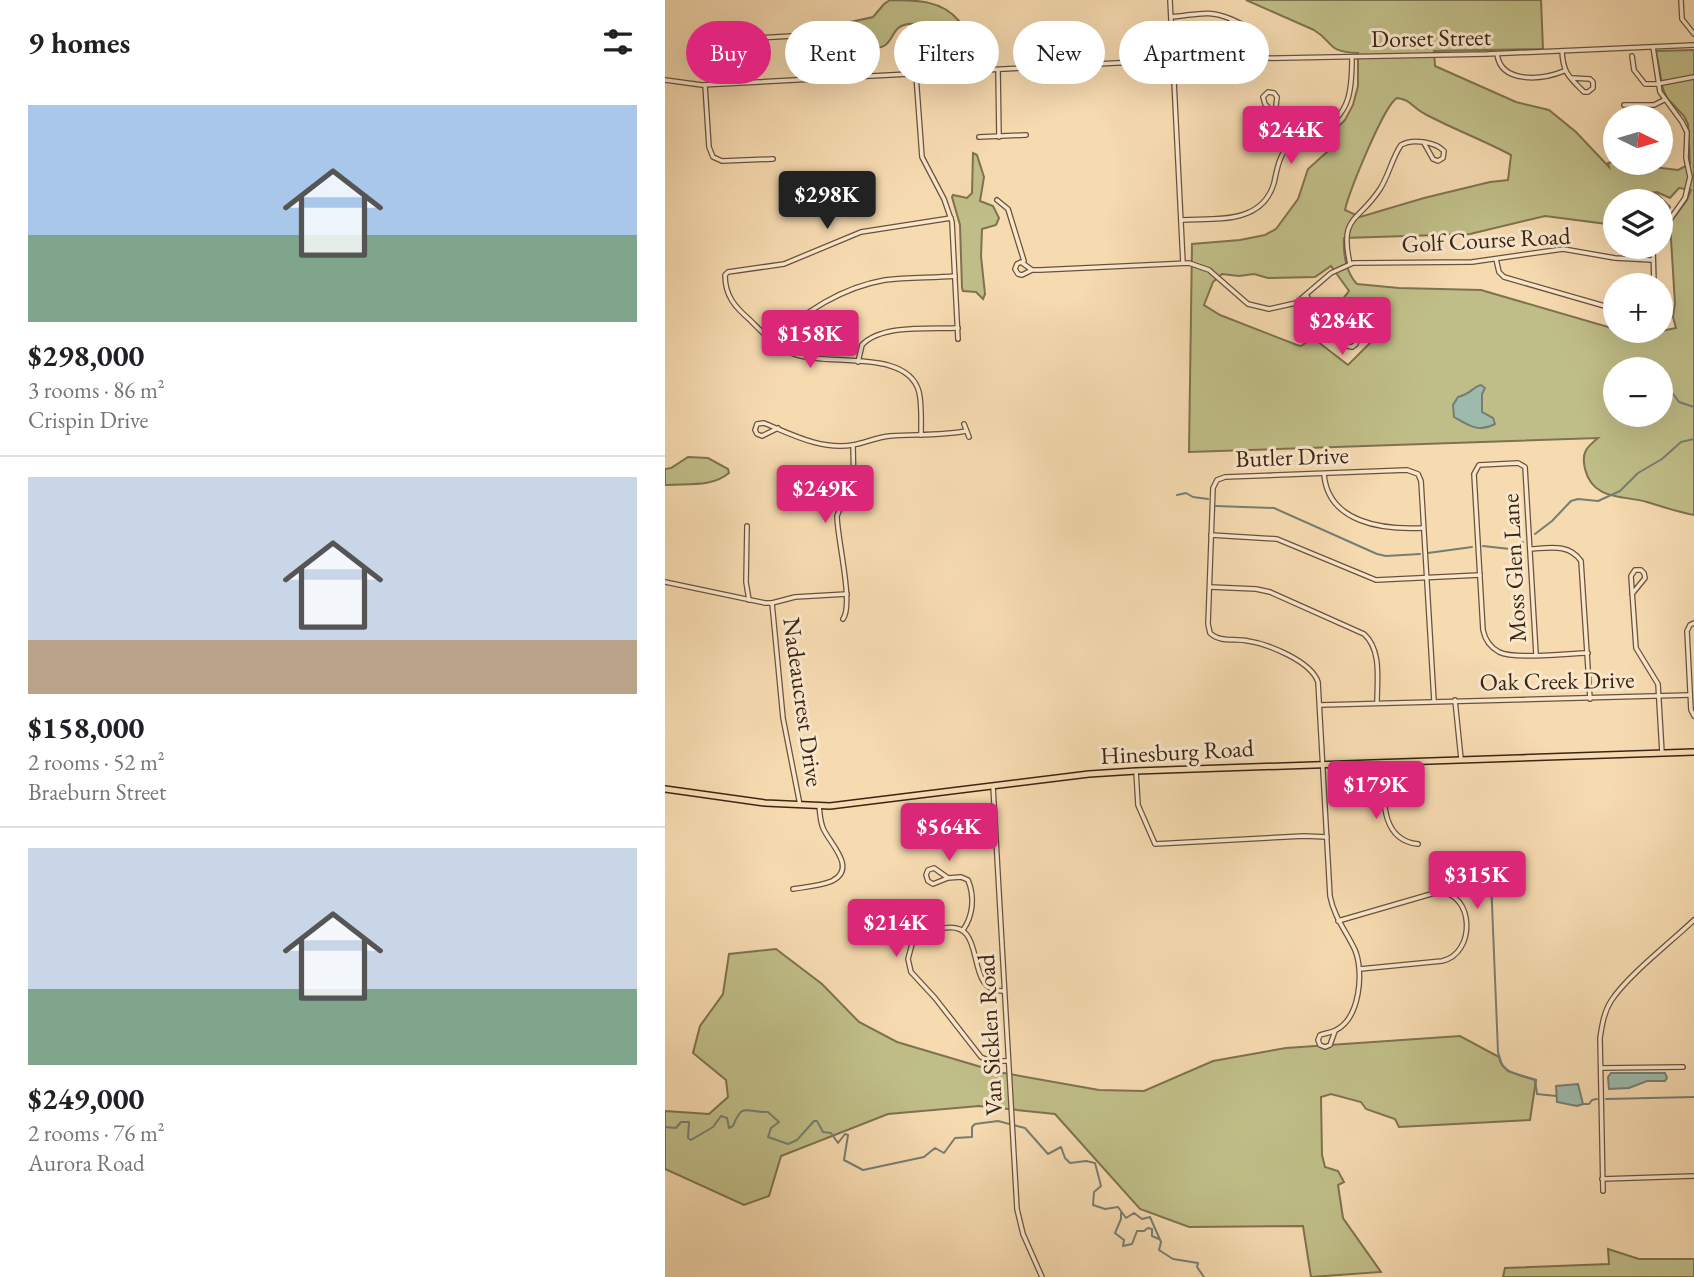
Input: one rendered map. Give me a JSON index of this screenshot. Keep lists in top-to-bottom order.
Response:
{
  "streets": {
    "main road": ["Hinesburg Road"],
    "street": [
      "Dorset Street",
      "Golf Course Road",
      "Butler Drive",
      "Moss Glen Lane",
      "Oak Creek Drive",
      "Nadeaucrest Drive",
      "Van Sicklen Road"
    ]
  },
  "crossings": [
    ["Butler Drive", "Oak Creek Drive"],
    ["Butler Drive", "Hinesburg Road"],
    ["Nadeaucrest Drive", "Hinesburg Road"],
    ["Hinesburg Road", "Van Sicklen Road"]
  ],
  "north": "right",
  "page": {
    "heading": "9 homes",
    "chip": [
      "Buy",
      "Rent",
      "Filters",
      "New",
      "Apartment"
    ],
    "list": [
      {
        "name": "$298,000",
        "note": "3 rooms · 86 m² · Crispin Drive"
      },
      {
        "name": "$158,000",
        "note": "2 rooms · 52 m² · Braeburn Street"
      },
      {
        "name": "$249,000",
        "note": "2 rooms · 76 m² · Aurora Road"
      }
    ],
    "map_buttons": ["+", "−"],
    "price": [
      "$244K",
      "$298K",
      "$284K",
      "$158K",
      "$249K",
      "$179K",
      "$564K",
      "$315K",
      "$214K"
    ]
  }
}
